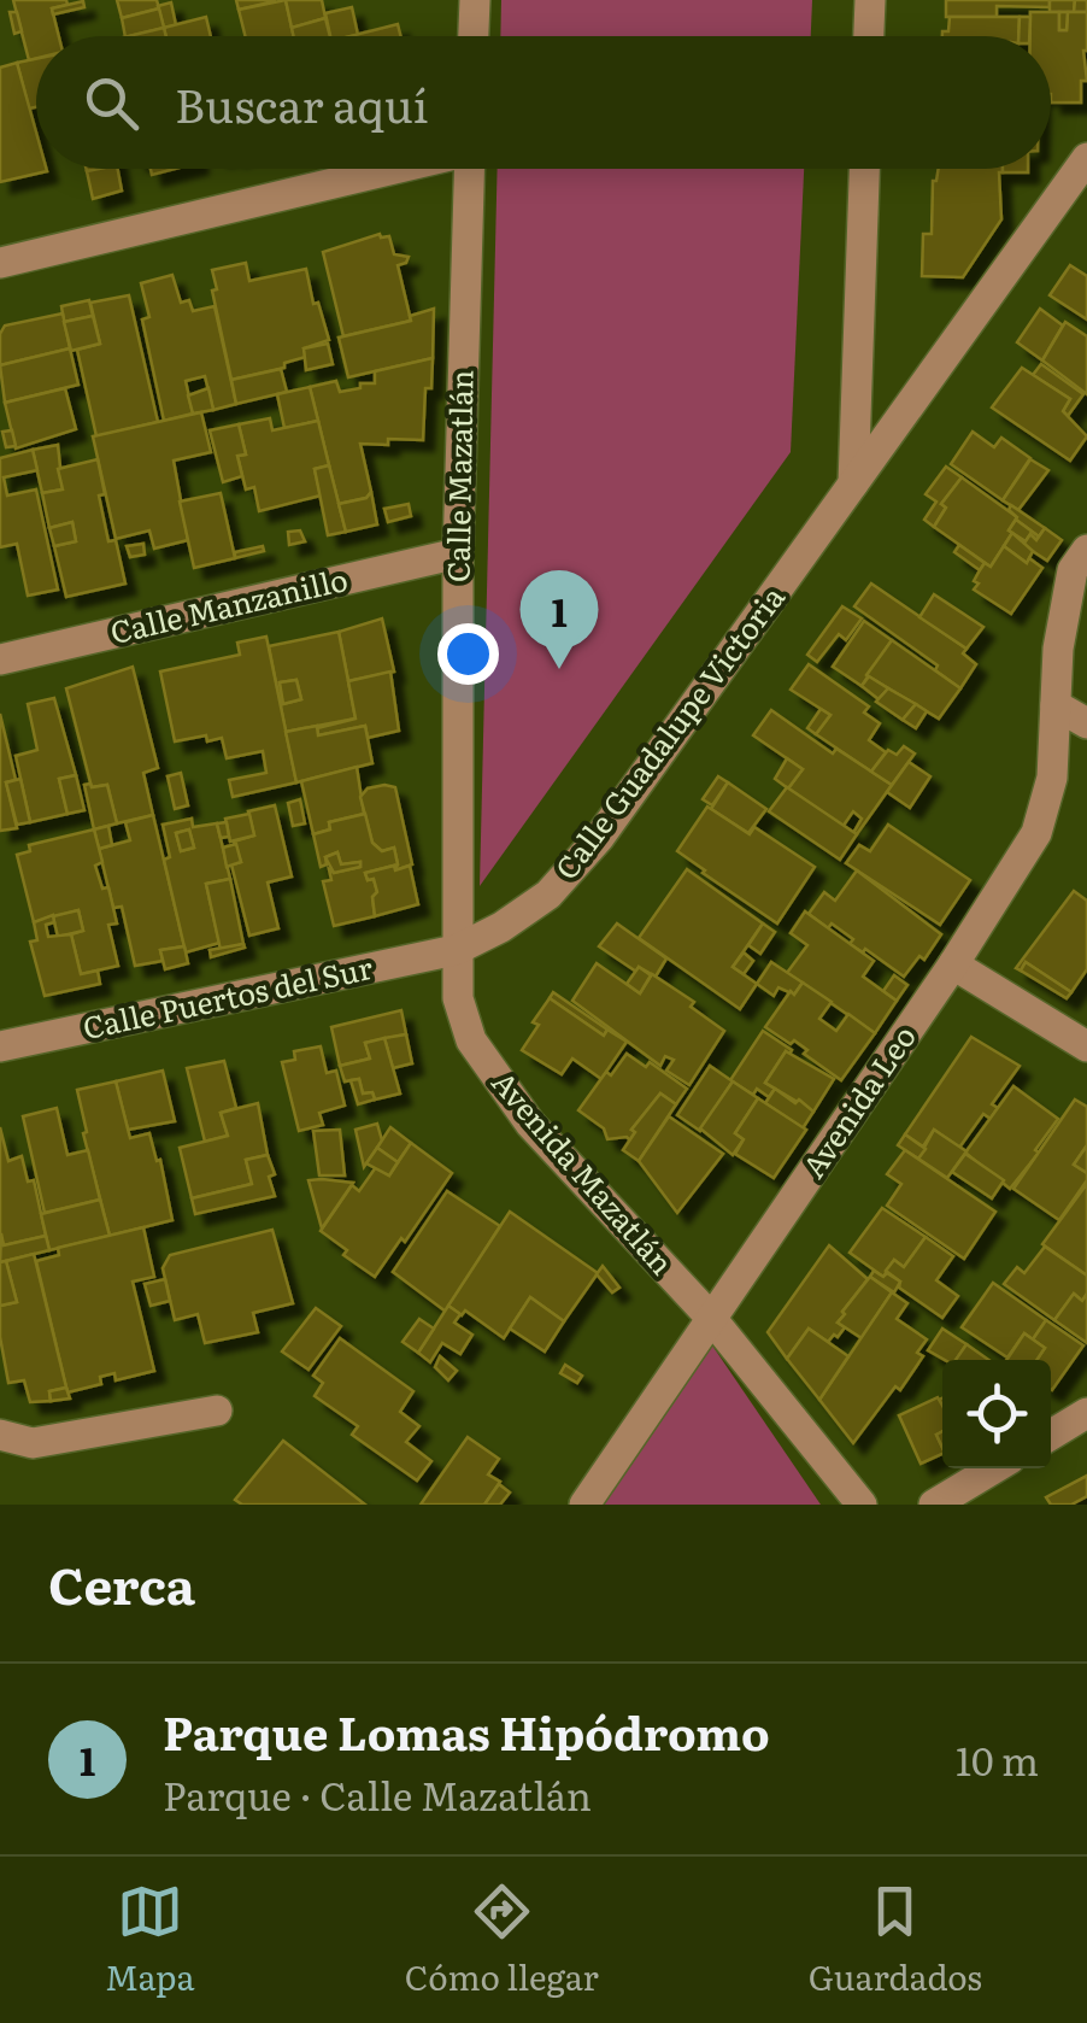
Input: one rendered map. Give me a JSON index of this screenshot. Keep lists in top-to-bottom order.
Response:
{
  "streets": {
    "street": [
      "Calle Mazatlán",
      "Calle Manzanillo",
      "Calle Guadalupe Victoria",
      "Calle Puertos del Sur",
      "Avenida Leo",
      "Avenida Mazatlán"
    ]
  },
  "crossings": [
    ["Calle Mazatlán", "Calle Manzanillo"],
    ["Calle Mazatlán", "Calle Guadalupe Victoria"],
    ["Calle Mazatlán", "Calle Puertos del Sur"],
    ["Calle Mazatlán", "Avenida Mazatlán"],
    ["Calle Guadalupe Victoria", "Calle Puertos del Sur"],
    ["Calle Guadalupe Victoria", "Avenida Mazatlán"],
    ["Calle Puertos del Sur", "Avenida Mazatlán"],
    ["Avenida Leo", "Avenida Mazatlán"]
  ],
  "page": {
    "search": "Buscar aquí",
    "pins": "1",
    "heading": "Cerca",
    "list": [
      {
        "mark": "1",
        "name": "Parque Lomas Hipódromo",
        "note": "Parque · Calle Mazatlán",
        "value": "10 m"
      }
    ],
    "nav": ["Mapa", "Cómo llegar", "Guardados"]
  }
}
